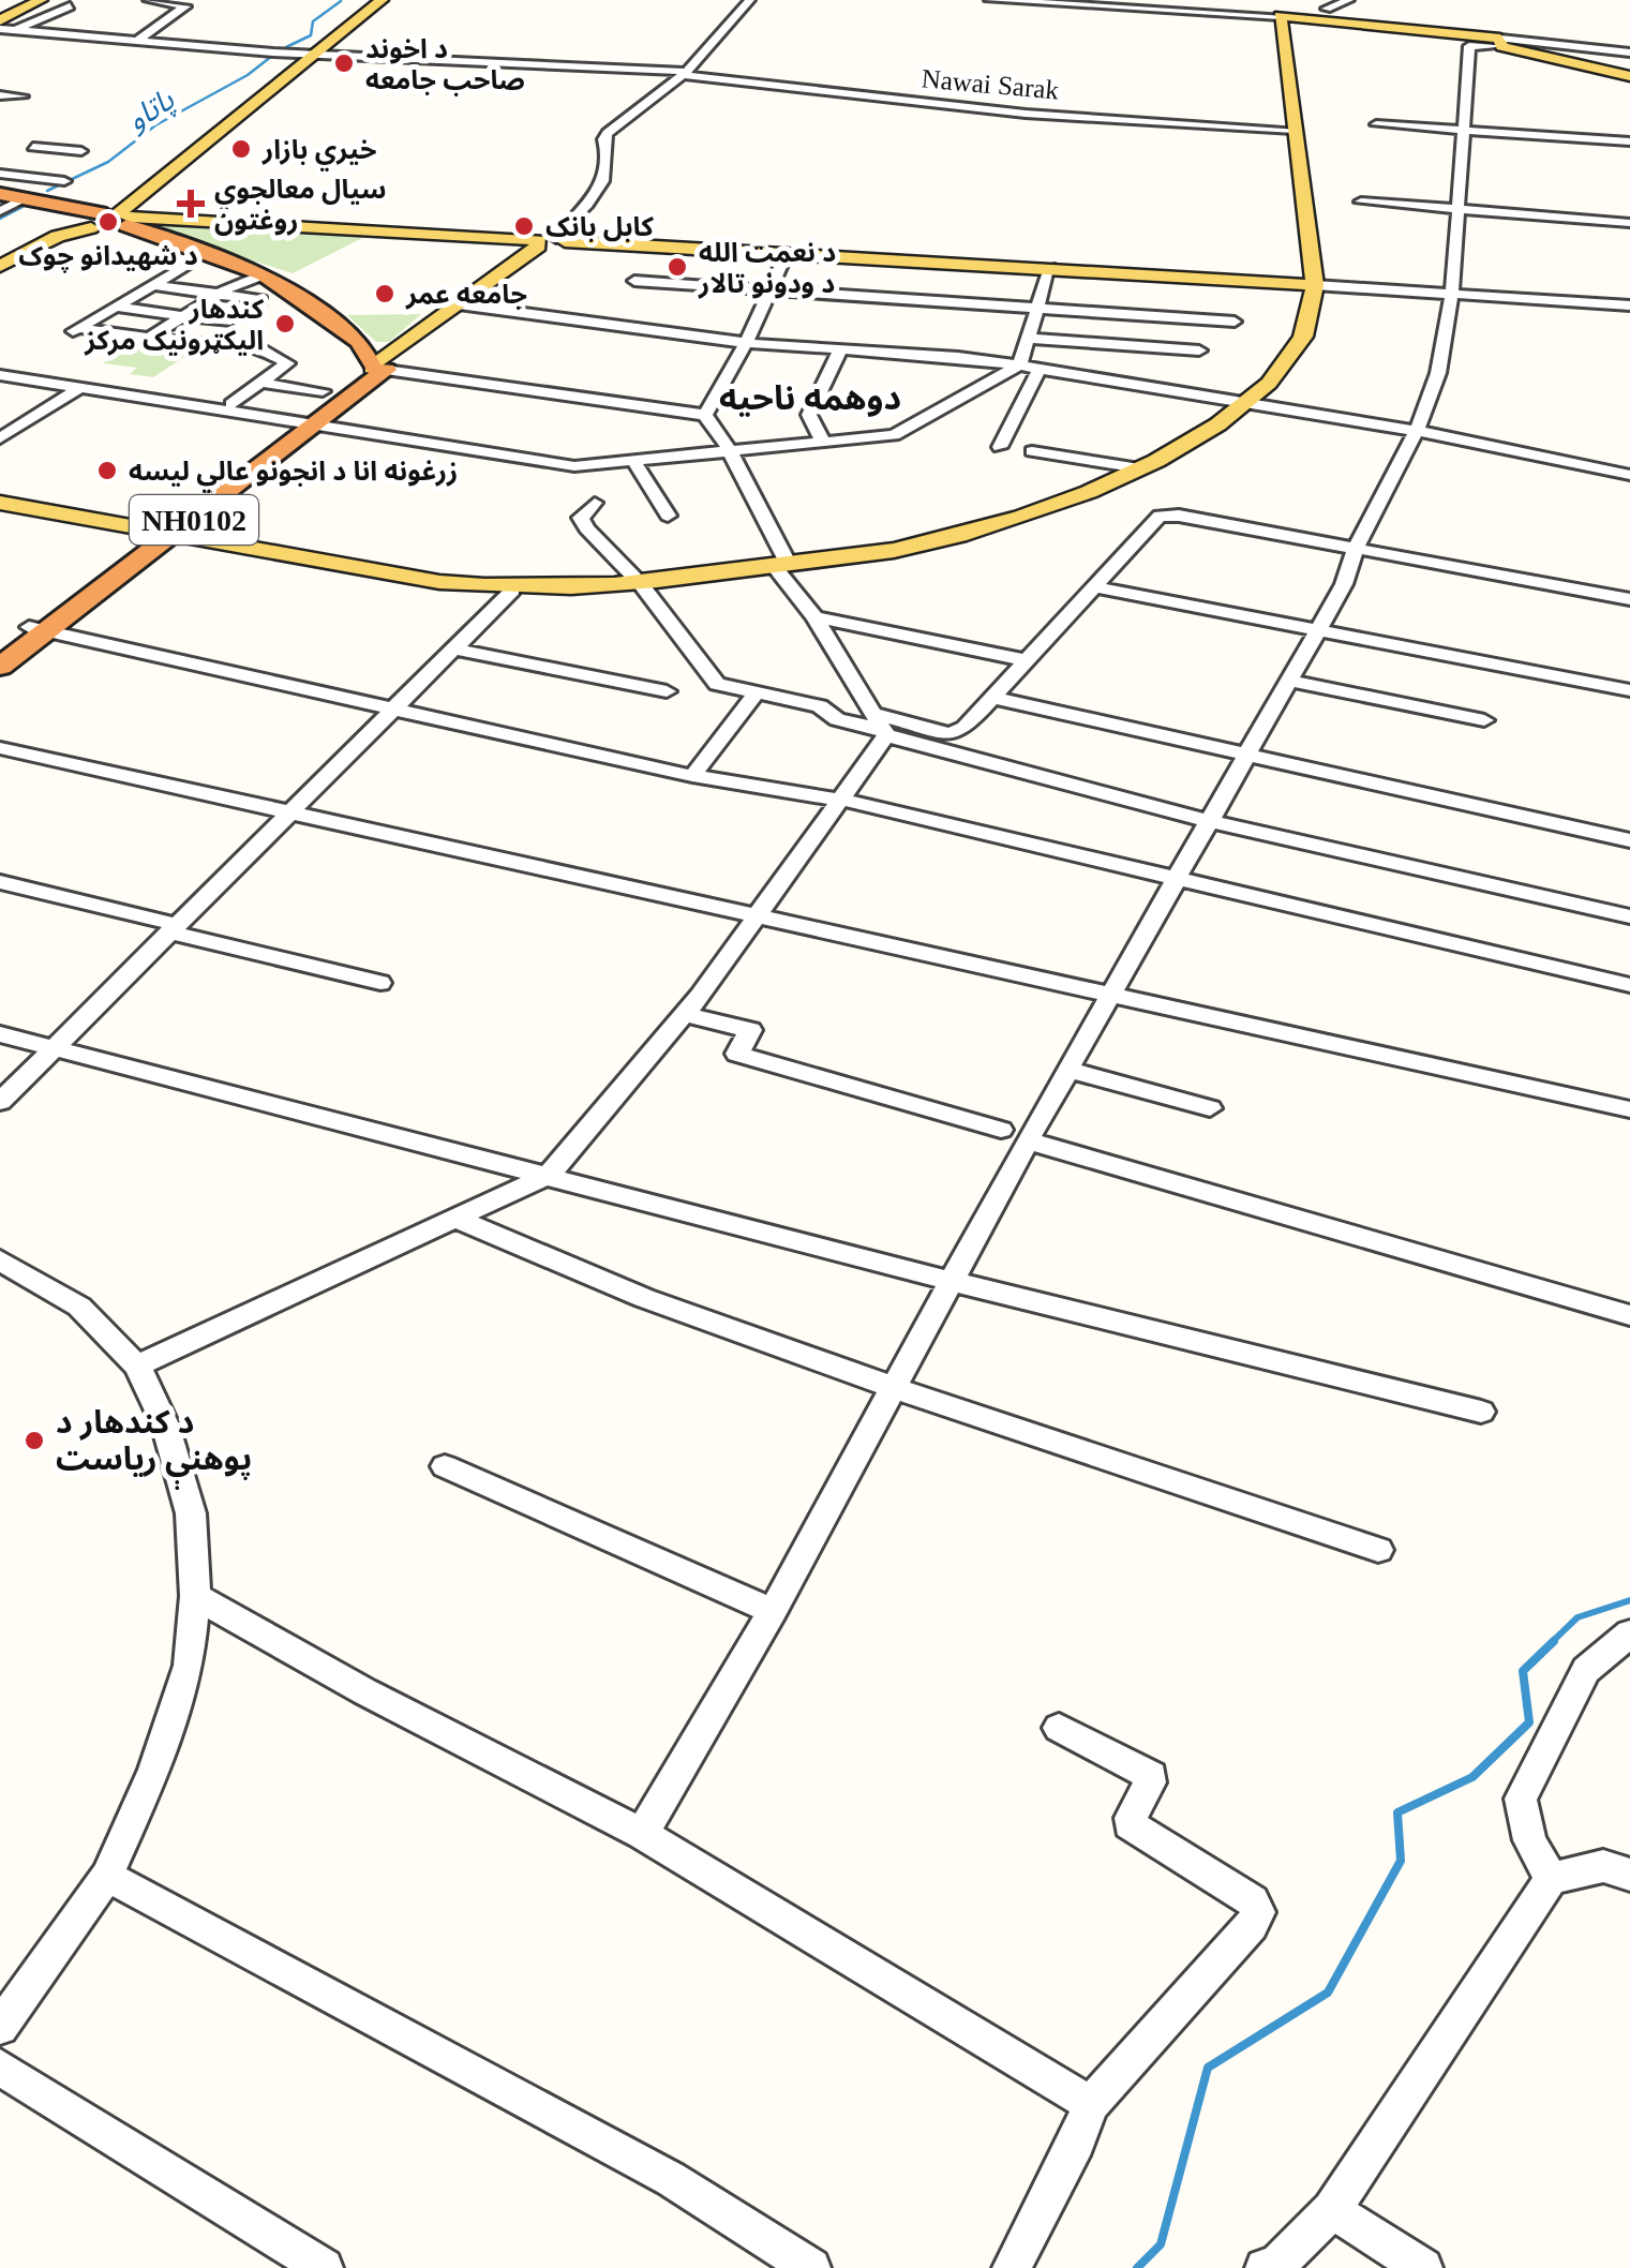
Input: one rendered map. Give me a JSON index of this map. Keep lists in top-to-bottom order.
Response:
{
  "streets": {
    "highway": ["NH0102"],
    "street": ["Nawai Sarak"]
  },
  "districts": ["دوهمه ناحیه"],
  "water": ["پاتاو"],
  "places": {
    "other": [
      "د اخوند صاحب جامعه",
      "خیري بازار",
      "د شهيدانو چوک",
      "کابل بانک",
      "د نعمت الله د ودونو تالار",
      "جامعه عمر",
      "کندهار الیکټرونیک مرکز",
      "زرغونه انا د انجونو عالي لیسه",
      "د کندهار د پوهنې رياست"
    ],
    "health": ["سيال معالجوي روغتون"]
  }
}
